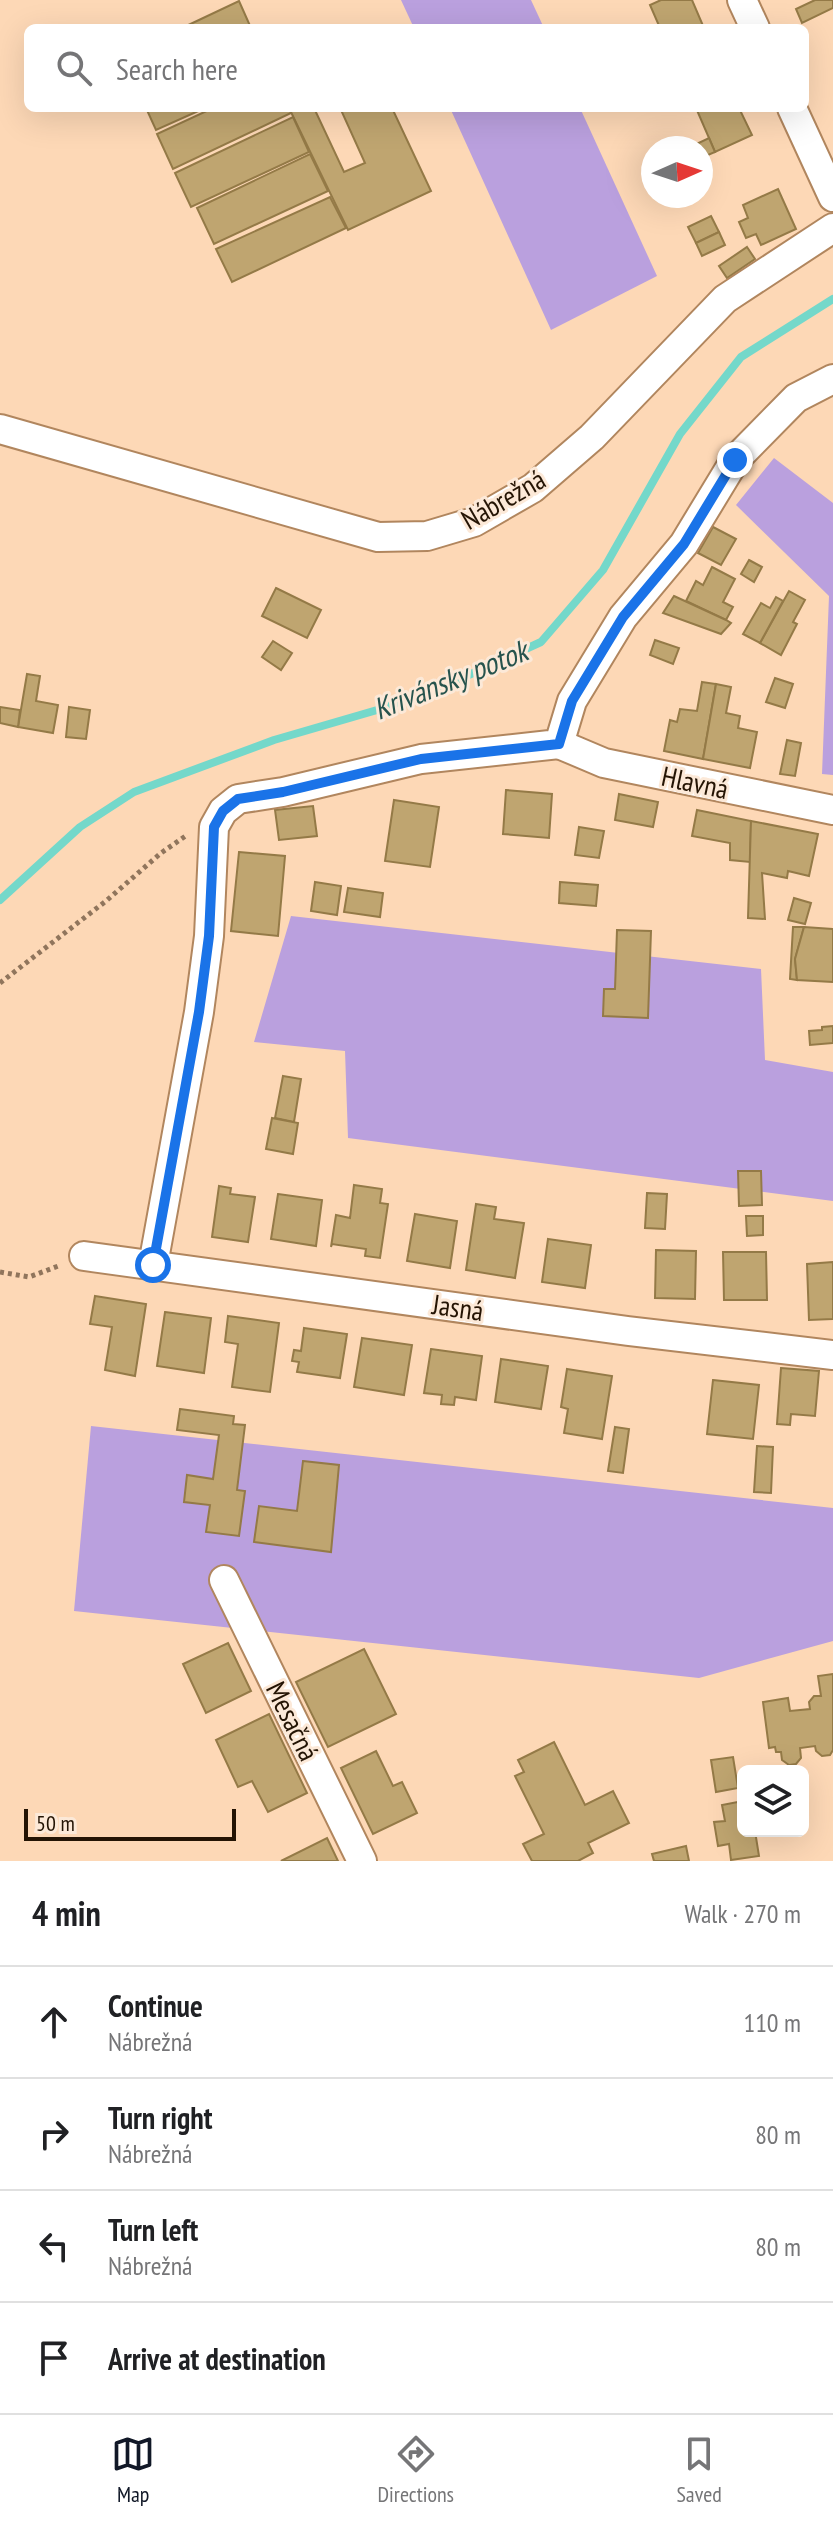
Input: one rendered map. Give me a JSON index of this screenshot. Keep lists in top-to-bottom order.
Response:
{
  "streets": {
    "street": [
      "Nábrežná",
      "Hlavná",
      "Jasná",
      "Mesačná"
    ]
  },
  "water": ["Krivánsky potok"],
  "scale_bar": "50 m",
  "north": "right",
  "page": {
    "search": "Search here",
    "scale": "50 m",
    "heading": ["4 min", "Walk · 270 m"],
    "list": [
      ["Continue", "Nábrežná", "110 m"],
      ["Turn right", "Nábrežná", "80 m"],
      ["Turn left", "Nábrežná", "80 m"],
      "Arrive at destination"
    ],
    "nav": ["Map", "Directions", "Saved"]
  }
}
